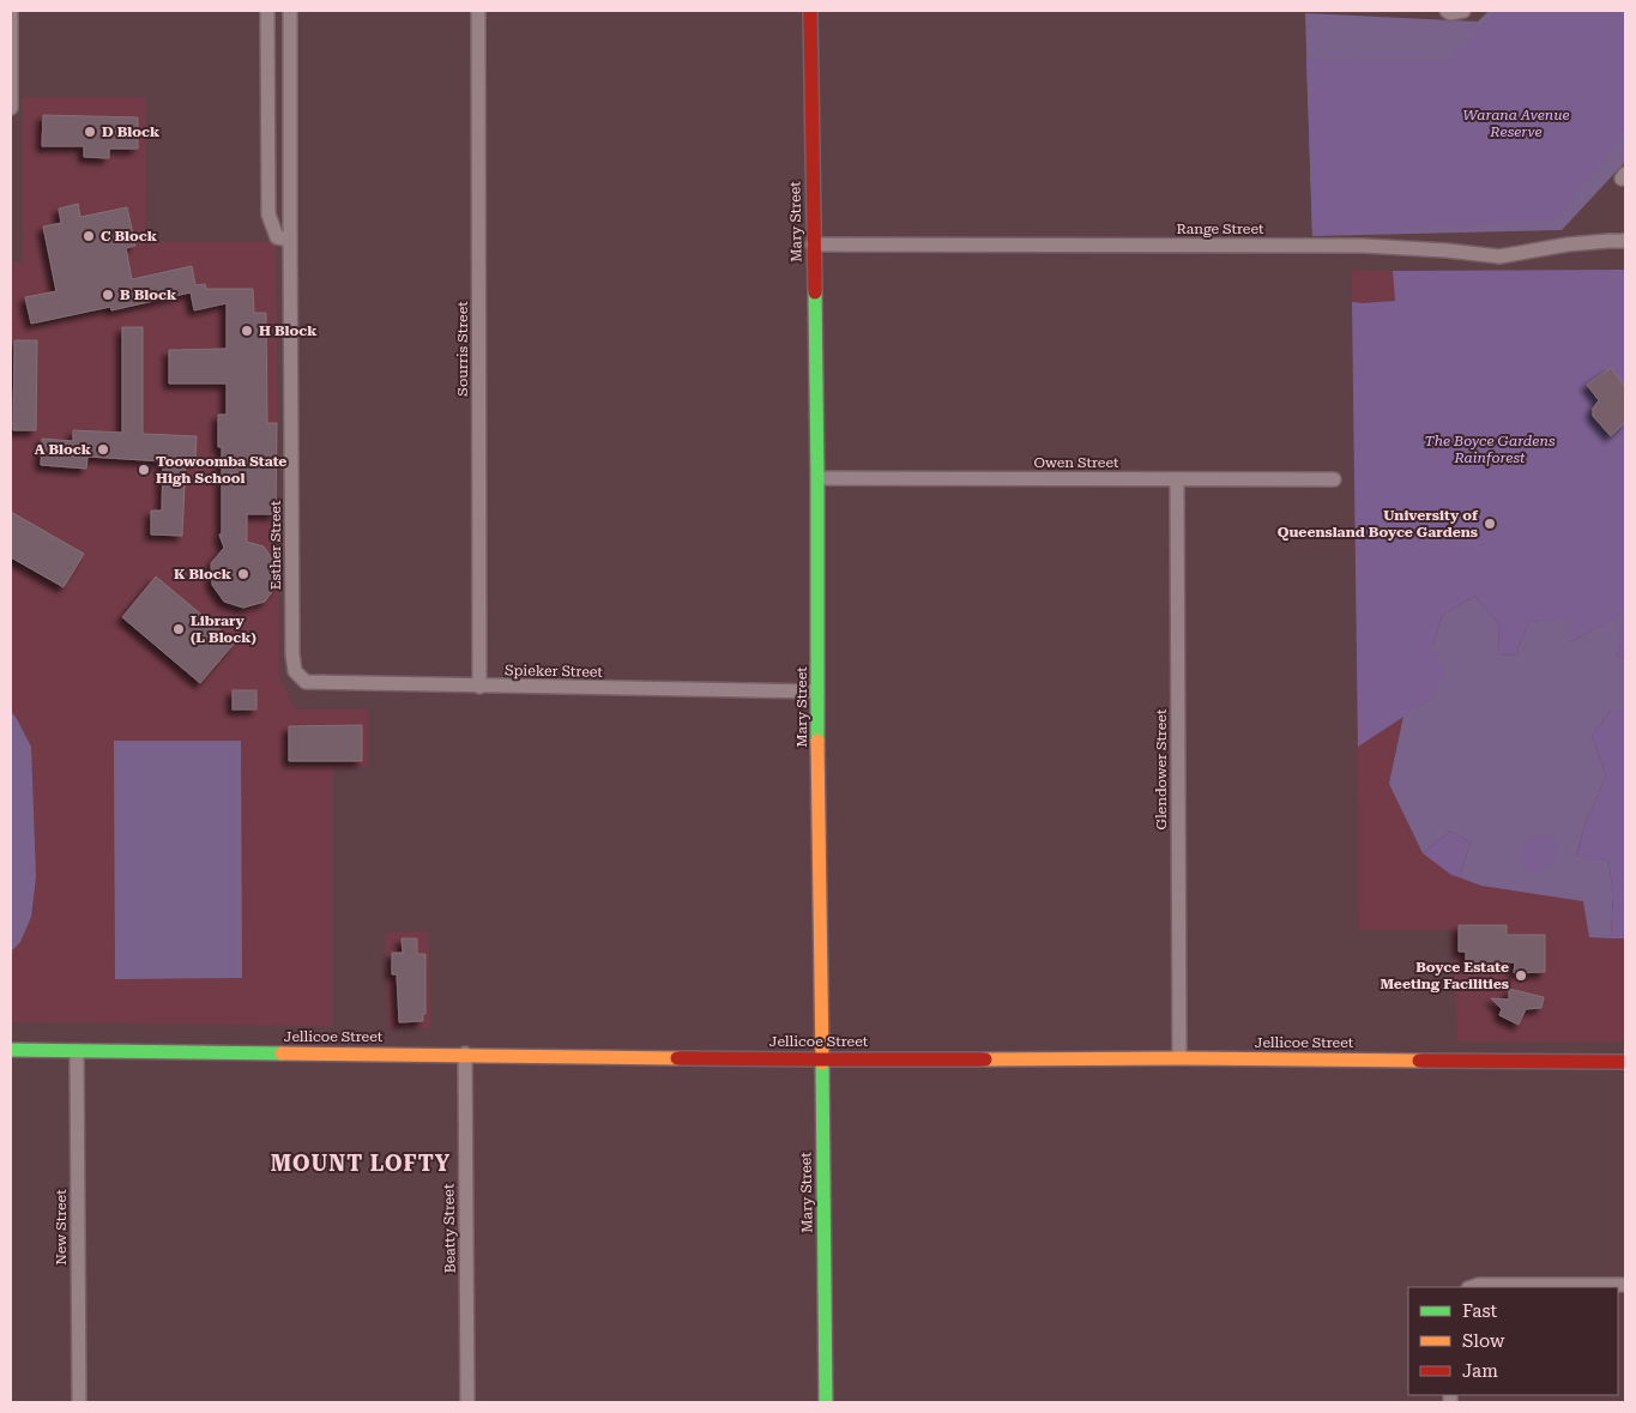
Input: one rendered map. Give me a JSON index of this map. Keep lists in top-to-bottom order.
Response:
{
  "streets": {
    "street": [
      "Mary Street",
      "Range Street",
      "Sourris Street",
      "Owen Street",
      "Esther Street",
      "Spieker Street",
      "Glendower Street",
      "Jellicoe Street",
      "New Street",
      "Beatty Street"
    ]
  },
  "crossings": [
    ["Mary Street", "Range Street"],
    ["Mary Street", "Owen Street"],
    ["Mary Street", "Spieker Street"],
    ["Mary Street", "Jellicoe Street"],
    ["Sourris Street", "Spieker Street"],
    ["Owen Street", "Glendower Street"],
    ["Esther Street", "Spieker Street"],
    ["Glendower Street", "Jellicoe Street"],
    ["Jellicoe Street", "New Street"],
    ["Jellicoe Street", "Beatty Street"]
  ],
  "districts": ["MOUNT LOFTY"],
  "parks": ["Warana Avenue Reserve", "The Boyce Gardens Rainforest"],
  "places": [
    "D Block",
    "C Block",
    "B Block",
    "H Block",
    "A Block",
    "Toowoomba State High School",
    "University of Queensland Boyce Gardens",
    "K Block",
    "Library (L Block)",
    "Boyce Estate Meeting Facilities"
  ],
  "legend": ["Fast", "Slow", "Jam"]
}
